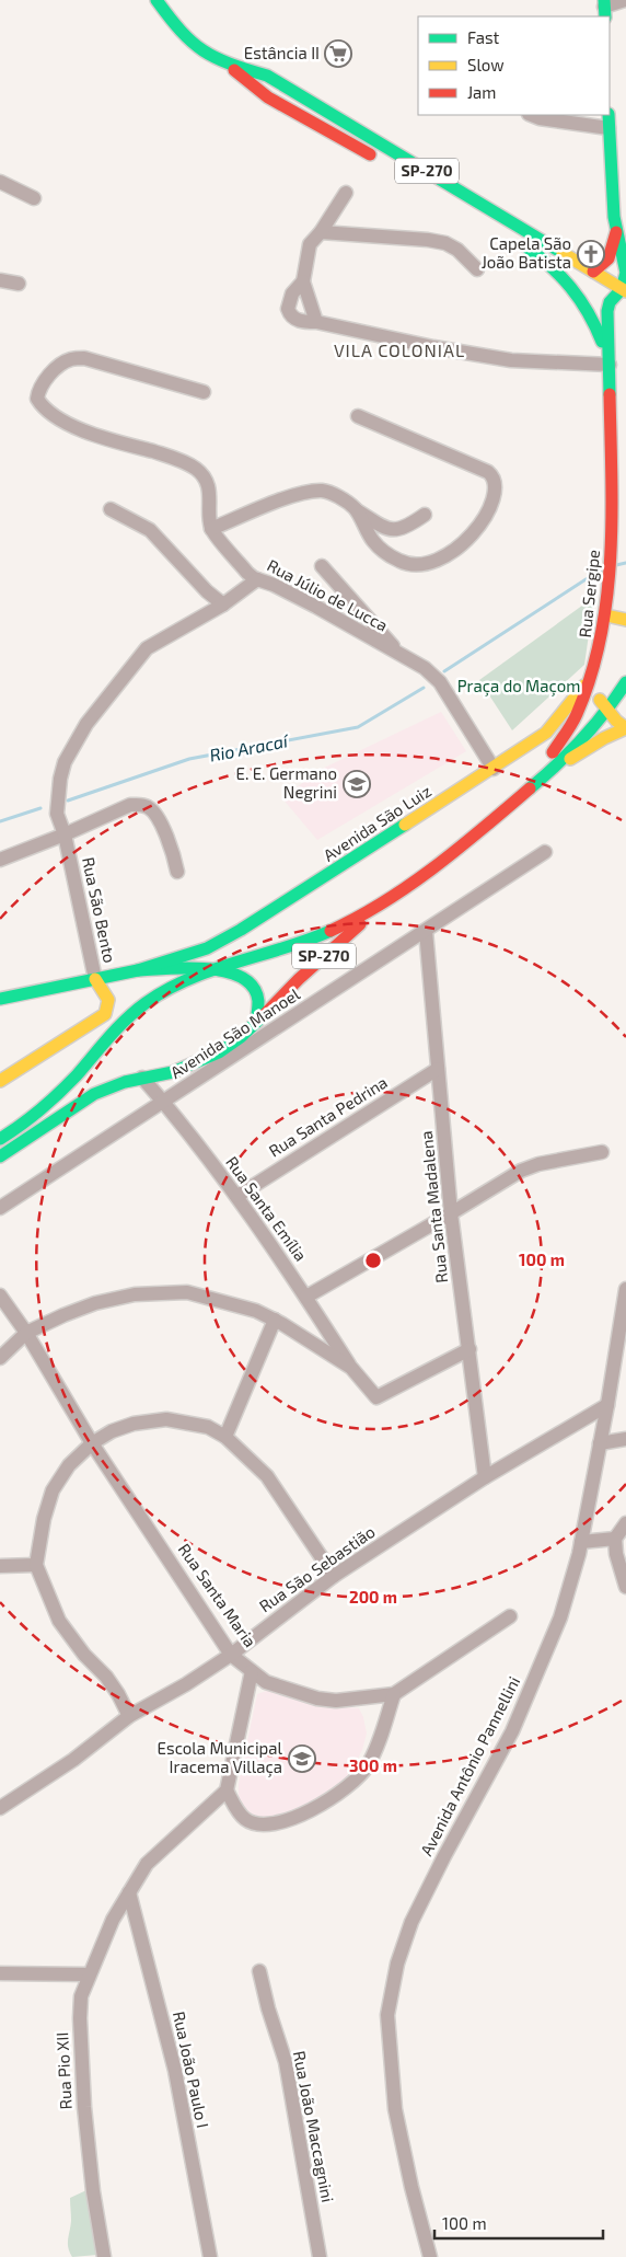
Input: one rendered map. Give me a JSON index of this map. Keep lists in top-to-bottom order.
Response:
{
  "streets": {
    "main road": [
      "SP-270",
      "Rua Sergipe",
      "Avenida São Luiz",
      "Rua São Bento"
    ],
    "street": [
      "Rua Júlio de Lucca",
      "Avenida São Manoel",
      "Rua Santa Pedrina",
      "Rua Santa Madalena",
      "Rua Santa Emília",
      "Rua São Sebastião",
      "Rua Santa Maria",
      "Avenida Antônio Pannellini",
      "Rua João Paulo I",
      "Rua Pio XII",
      "Rua João Maccagnini"
    ]
  },
  "crossings": [
    ["SP-270", "Rua Sergipe"],
    ["SP-270", "Rua Santa Emília"],
    ["Rua Sergipe", "Avenida São Luiz"],
    ["Rua Júlio de Lucca", "Avenida São Luiz"],
    ["Avenida São Manoel", "Rua Santa Madalena"],
    ["Avenida São Manoel", "Rua Santa Emília"],
    ["Rua Santa Pedrina", "Rua Santa Madalena"],
    ["Rua Santa Pedrina", "Rua Santa Emília"],
    ["Rua Santa Madalena", "Rua São Sebastião"],
    ["Rua São Sebastião", "Rua Santa Maria"],
    ["Rua São Sebastião", "Avenida Antônio Pannellini"],
    ["Rua João Paulo I", "Rua Pio XII"]
  ],
  "districts": ["VILA COLONIAL"],
  "water": ["Rio Aracaí"],
  "parks": ["Praça do Maçom"],
  "places": {
    "supermarket": ["Estância II"],
    "church": ["Capela São João Batista"],
    "school or university": ["E. E. Germano Negrini", "Escola Municipal Iracema Villaça"]
  },
  "legend": ["Fast", "Slow", "Jam"],
  "scale_bar": "100 m",
  "rings": ["100 m", "200 m", "300 m"]
}
